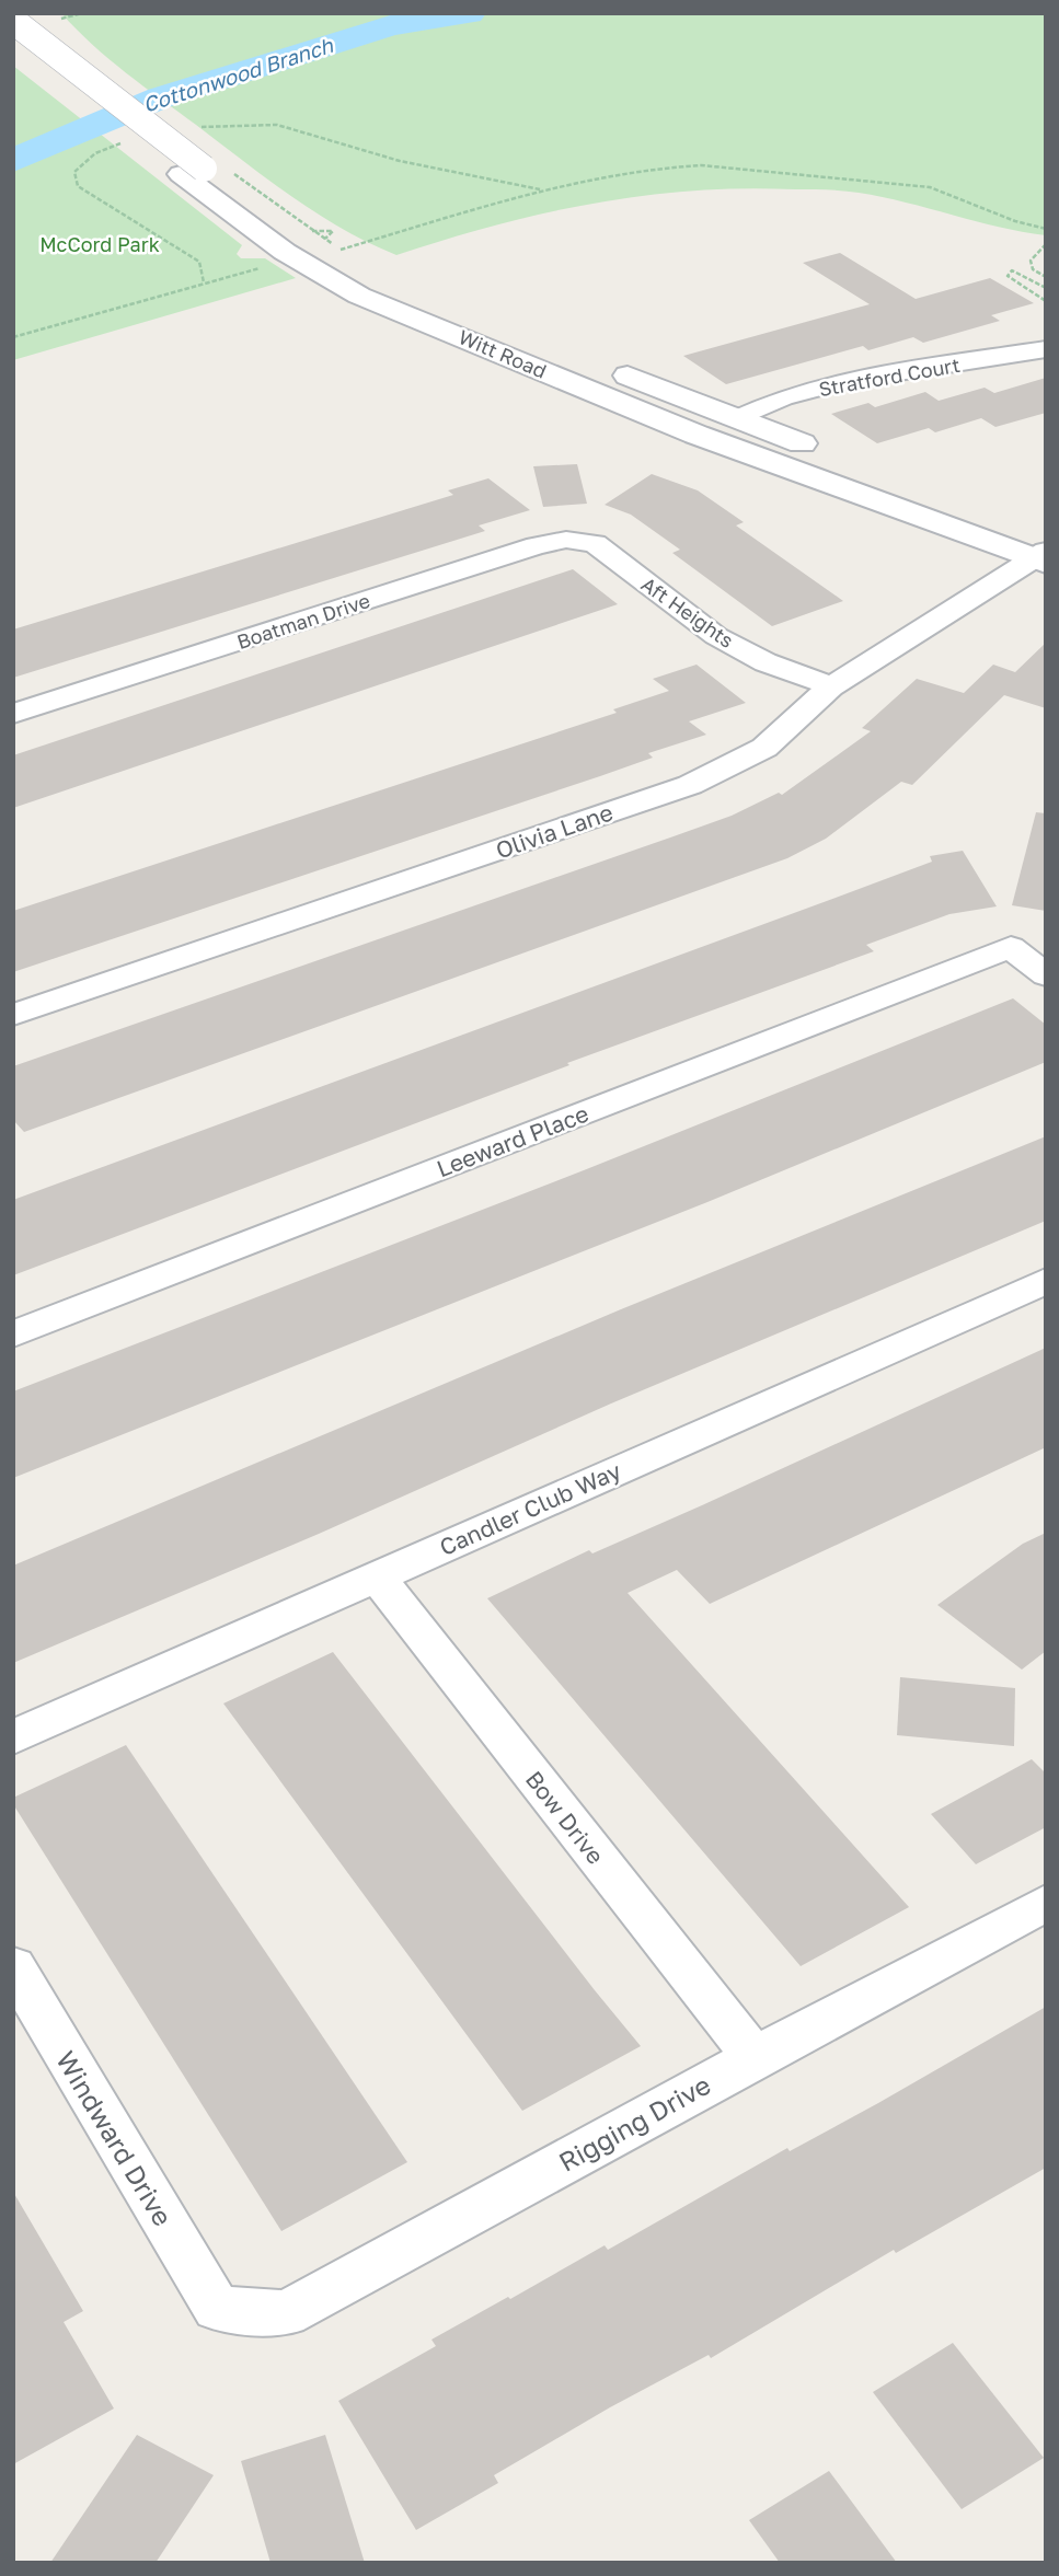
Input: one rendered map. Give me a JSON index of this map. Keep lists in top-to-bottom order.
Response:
{
  "streets": {
    "street": [
      "Witt Road",
      "Stratford Court",
      "Aft Heights",
      "Boatman Drive",
      "Olivia Lane",
      "Leeward Place",
      "Candler Club Way",
      "Bow Drive",
      "Rigging Drive",
      "Windward Drive"
    ]
  },
  "crossings": [
    ["Witt Road", "Stratford Court"],
    ["Witt Road", "Olivia Lane"],
    ["Aft Heights", "Boatman Drive"],
    ["Aft Heights", "Olivia Lane"],
    ["Candler Club Way", "Bow Drive"],
    ["Bow Drive", "Rigging Drive"],
    ["Rigging Drive", "Windward Drive"]
  ],
  "water": ["Cottonwood Branch"],
  "parks": ["McCord Park"]
}
